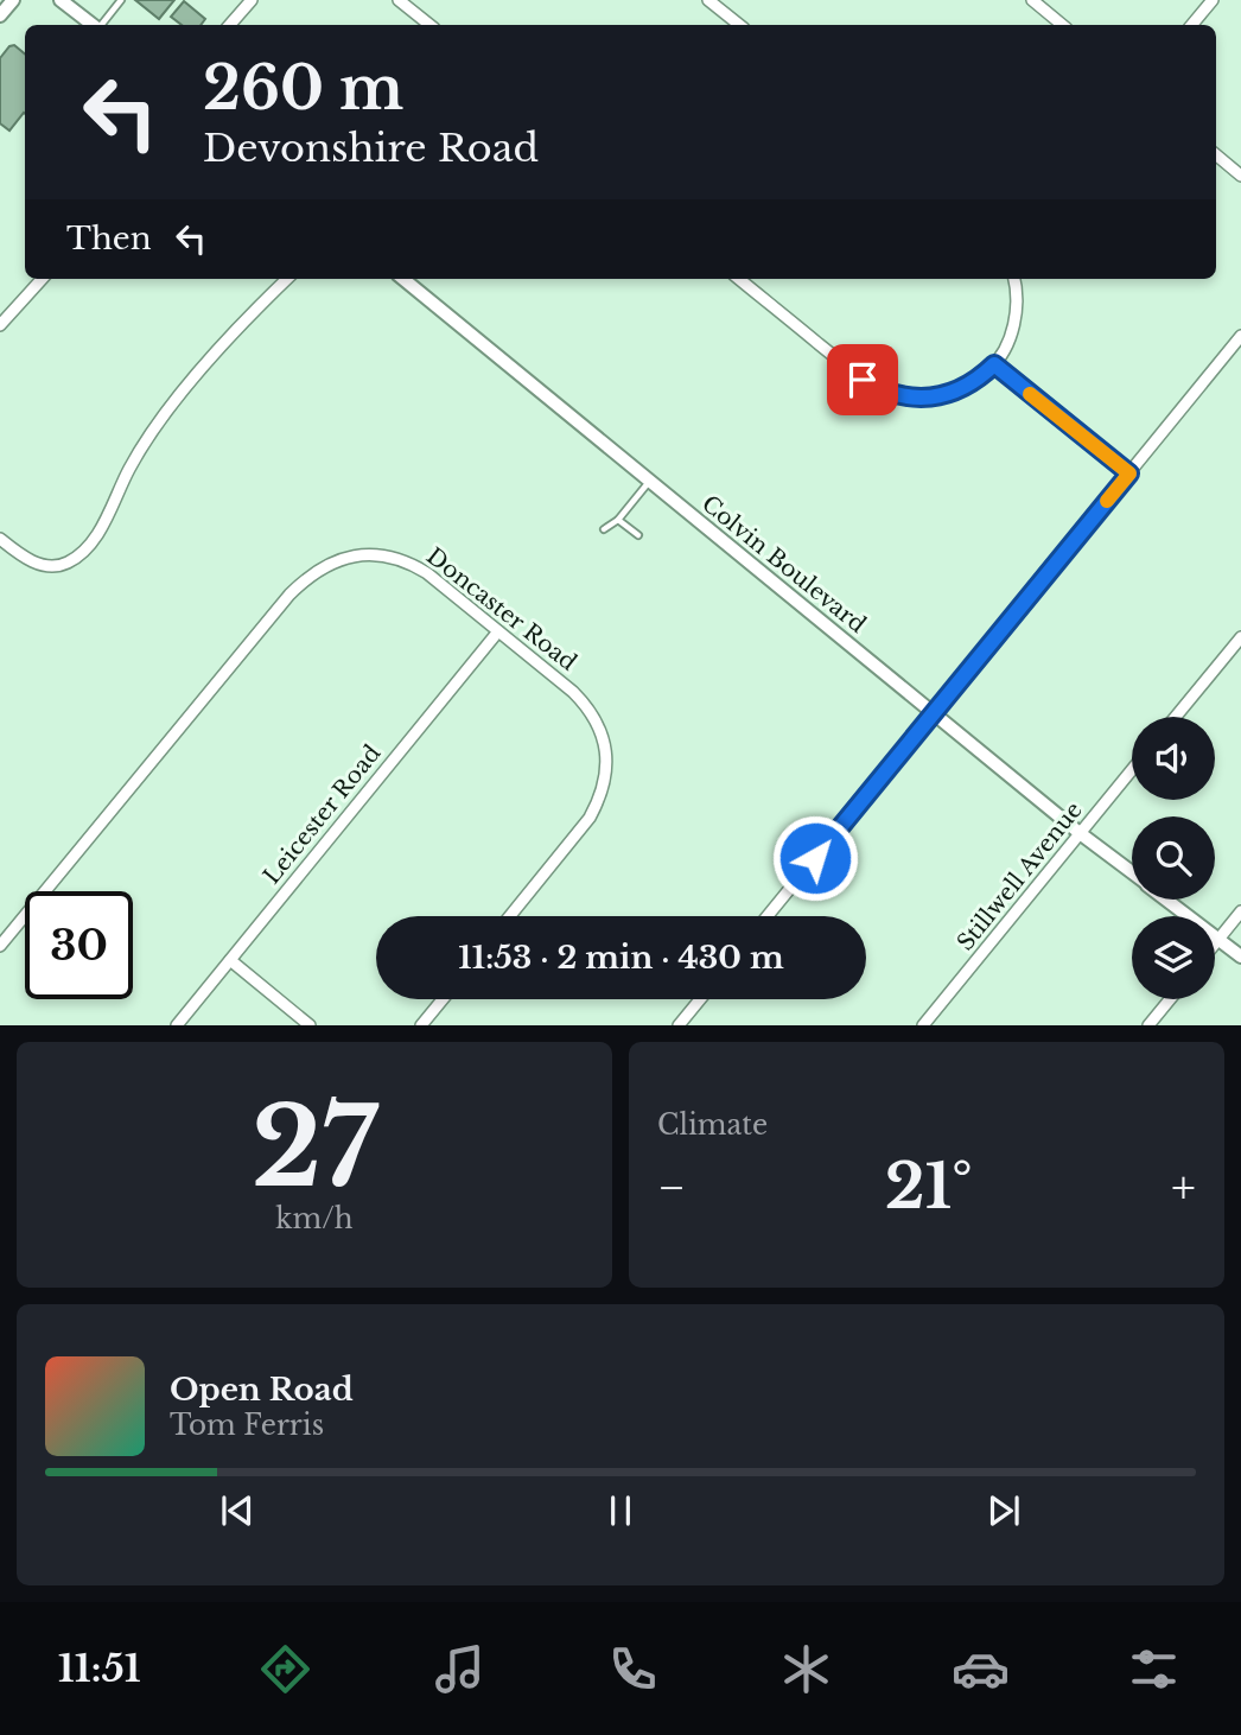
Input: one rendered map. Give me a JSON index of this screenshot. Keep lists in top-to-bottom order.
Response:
{
  "streets": {
    "street": [
      "Colvin Boulevard",
      "Doncaster Road",
      "Leicester Road",
      "Stillwell Avenue"
    ]
  },
  "crossings": [
    ["Colvin Boulevard", "Stillwell Avenue"],
    ["Doncaster Road", "Leicester Road"]
  ],
  "page": {
    "turn": ["260 m", "Devonshire Road"],
    "then": "Then",
    "limit": "30",
    "trip": "11:53 · 2 min · 430 m",
    "tile": [
      ["27", "km/h"],
      "Climate"
    ],
    "heat": ["−", "21°", "+"],
    "song": ["Open Road", "Tom Ferris"],
    "tabs": "11:51"
  }
}
